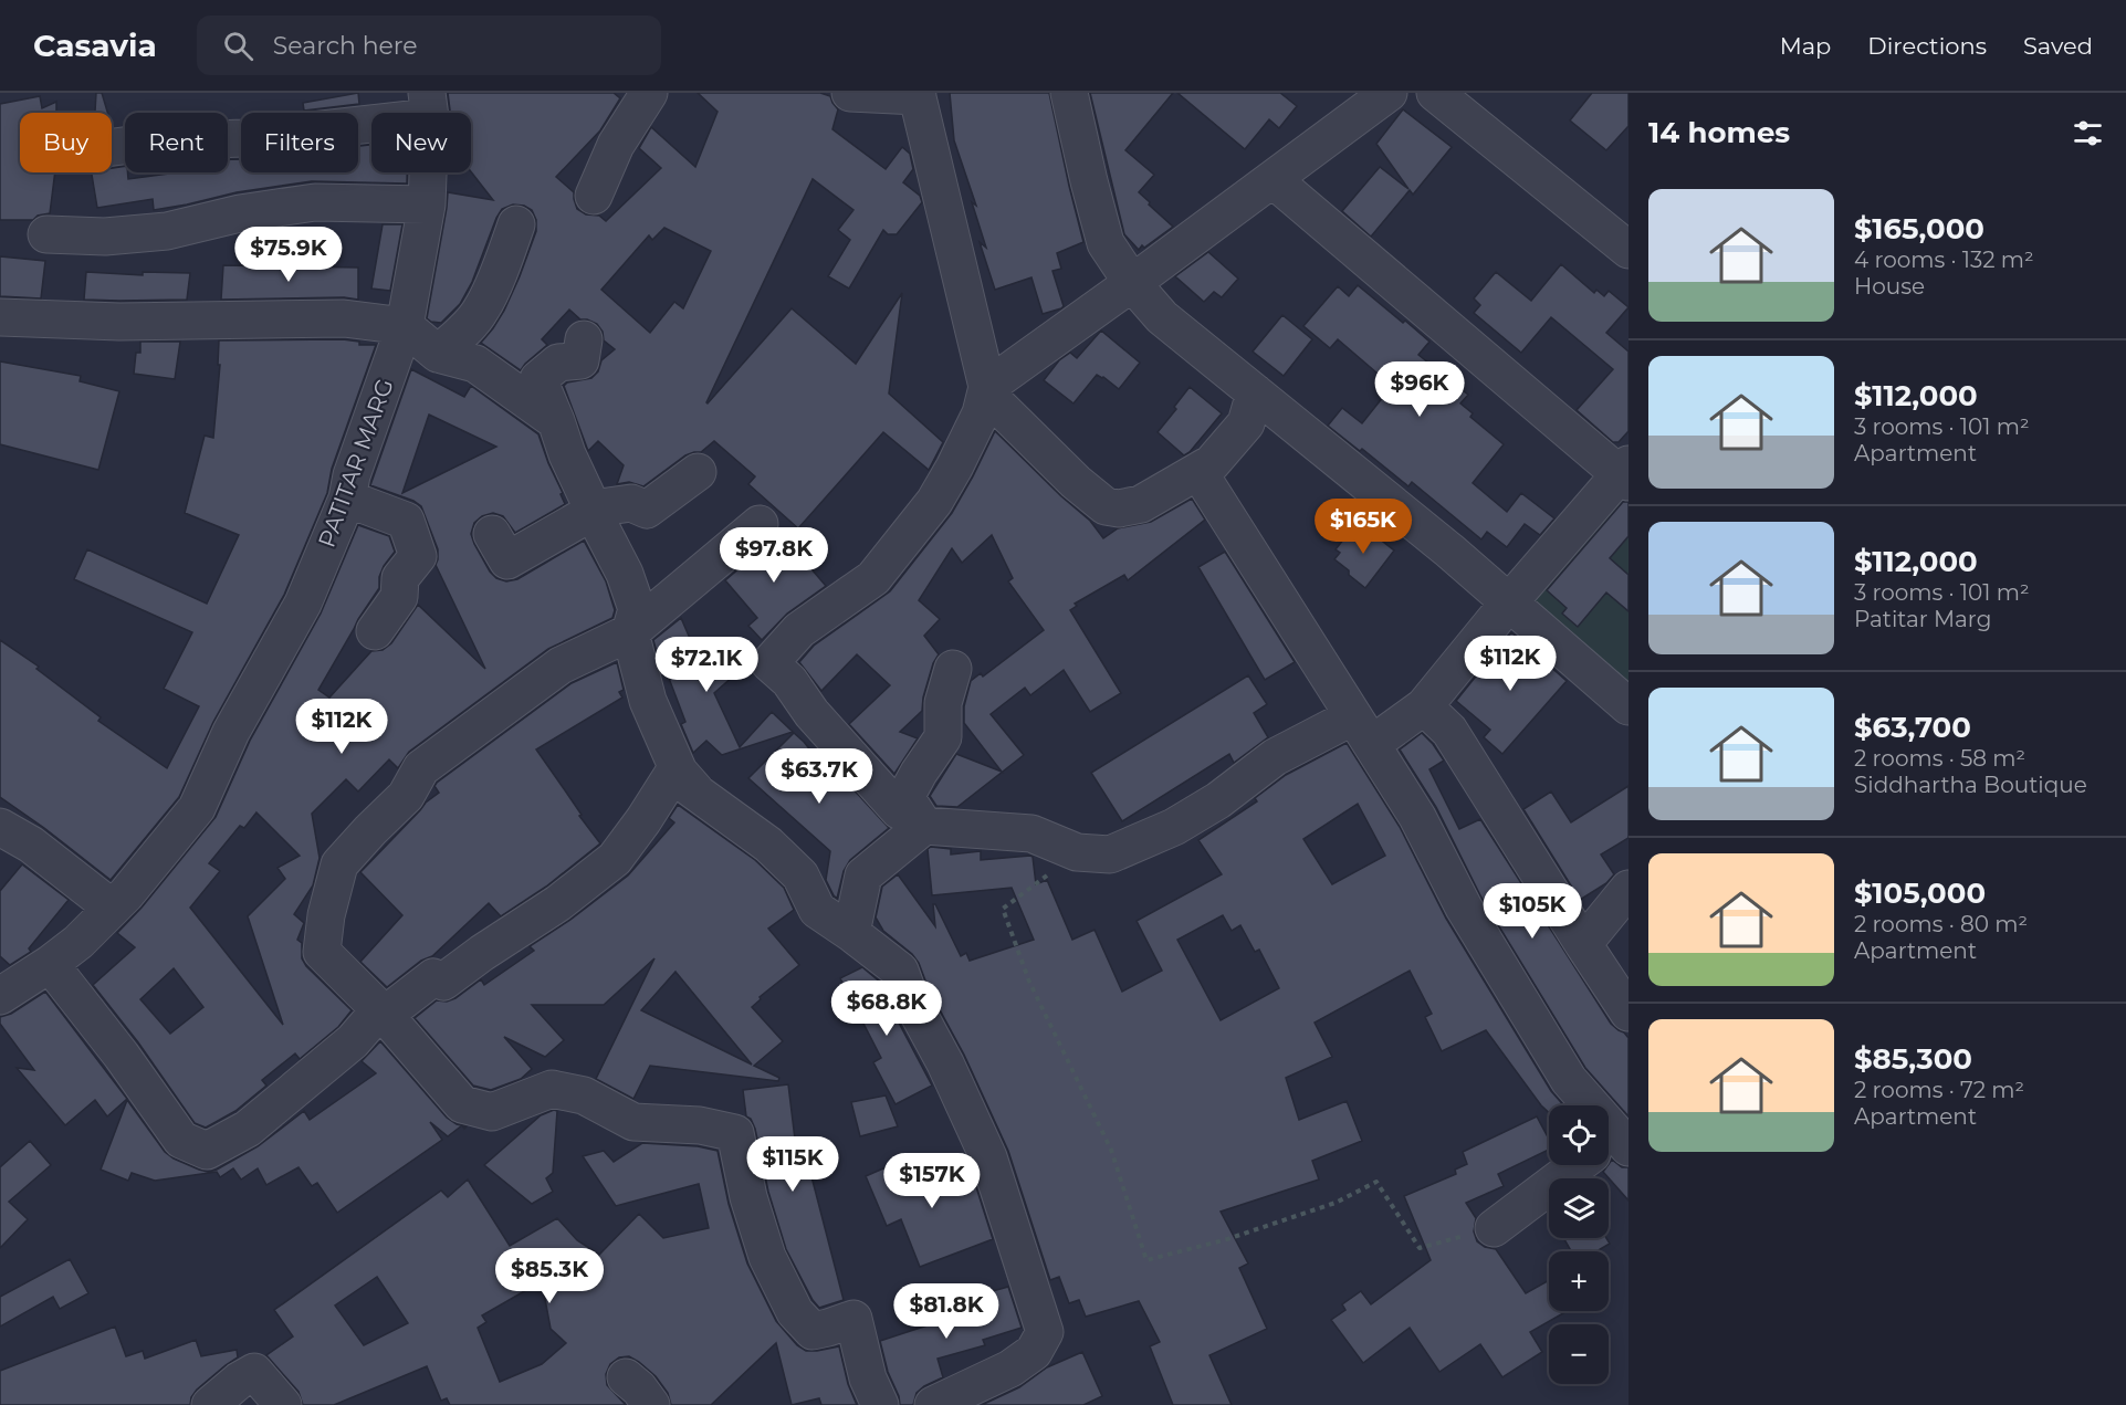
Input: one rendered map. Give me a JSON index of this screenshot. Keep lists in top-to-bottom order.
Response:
{
  "streets": {
    "street": ["PATITAR MARG"]
  },
  "page": {
    "header": "Casavia",
    "search": "Search here",
    "nav": ["Map", "Directions", "Saved"],
    "heading": "14 homes",
    "chip": [
      "Buy",
      "Rent",
      "Filters",
      "New"
    ],
    "list": [
      {
        "name": "$165,000",
        "note": "4 rooms · 132 m² · House"
      },
      {
        "name": "$112,000",
        "note": "3 rooms · 101 m² · Apartment"
      },
      {
        "name": "$112,000",
        "note": "3 rooms · 101 m² · Patitar Marg"
      },
      {
        "name": "$63,700",
        "note": "2 rooms · 58 m² · Siddhartha Boutique"
      },
      {
        "name": "$105,000",
        "note": "2 rooms · 80 m² · Apartment"
      },
      {
        "name": "$85,300",
        "note": "2 rooms · 72 m² · Apartment"
      }
    ],
    "price": [
      "$75.9K",
      "$96K",
      "$165K",
      "$97.8K",
      "$112K",
      "$72.1K",
      "$112K",
      "$63.7K",
      "$105K",
      "$68.8K",
      "$115K",
      "$157K",
      "$85.3K",
      "$81.8K"
    ],
    "map_buttons": ["+", "−"]
  }
}
